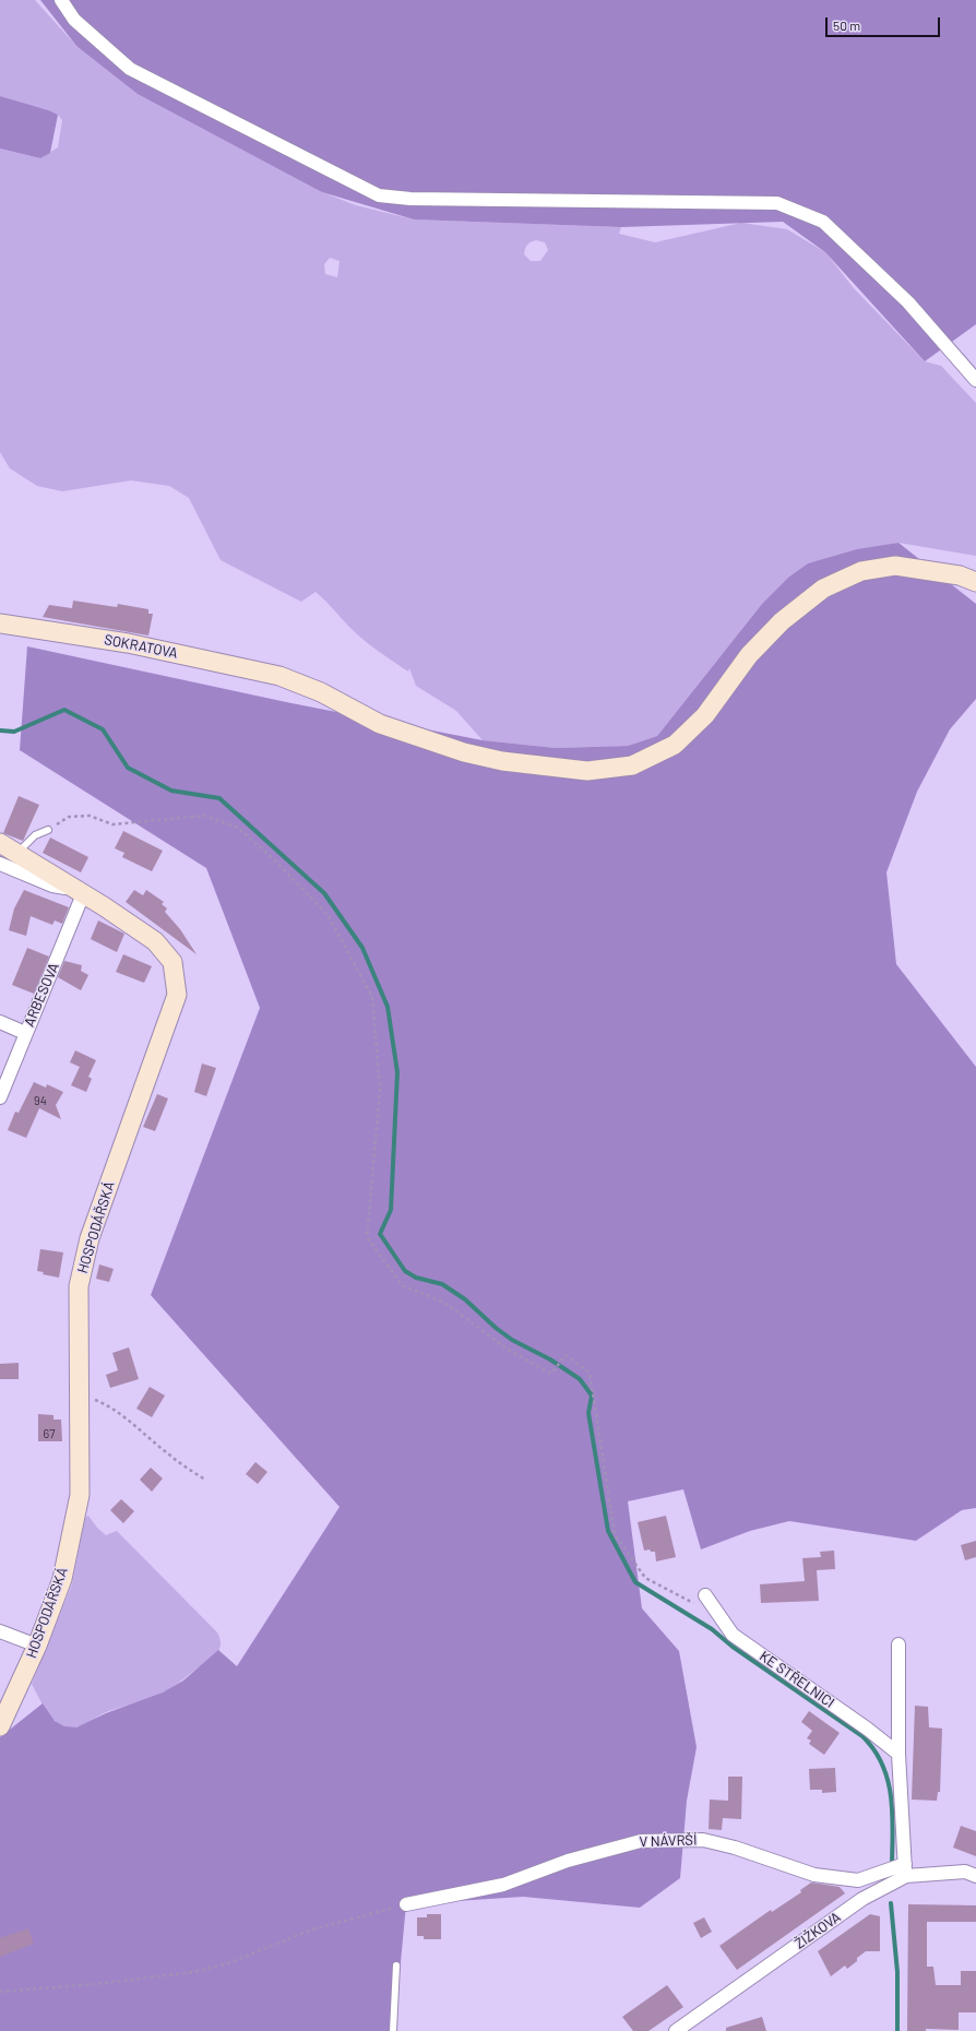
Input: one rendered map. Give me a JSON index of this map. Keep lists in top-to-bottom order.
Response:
{
  "streets": {
    "street": [
      "SOKRATOVA",
      "ARBESOVA",
      "HOSPODÁŘSKÁ",
      "KE STŘELNICI",
      "V NÁVRŠÍ",
      "ŽIŽKOVA"
    ]
  },
  "crossings": [
    ["ARBESOVA", "HOSPODÁŘSKÁ"],
    ["V NÁVRŠÍ", "ŽIŽKOVA"]
  ],
  "house_numbers": ["94", "67"],
  "scale_bar": "50 m"
}
